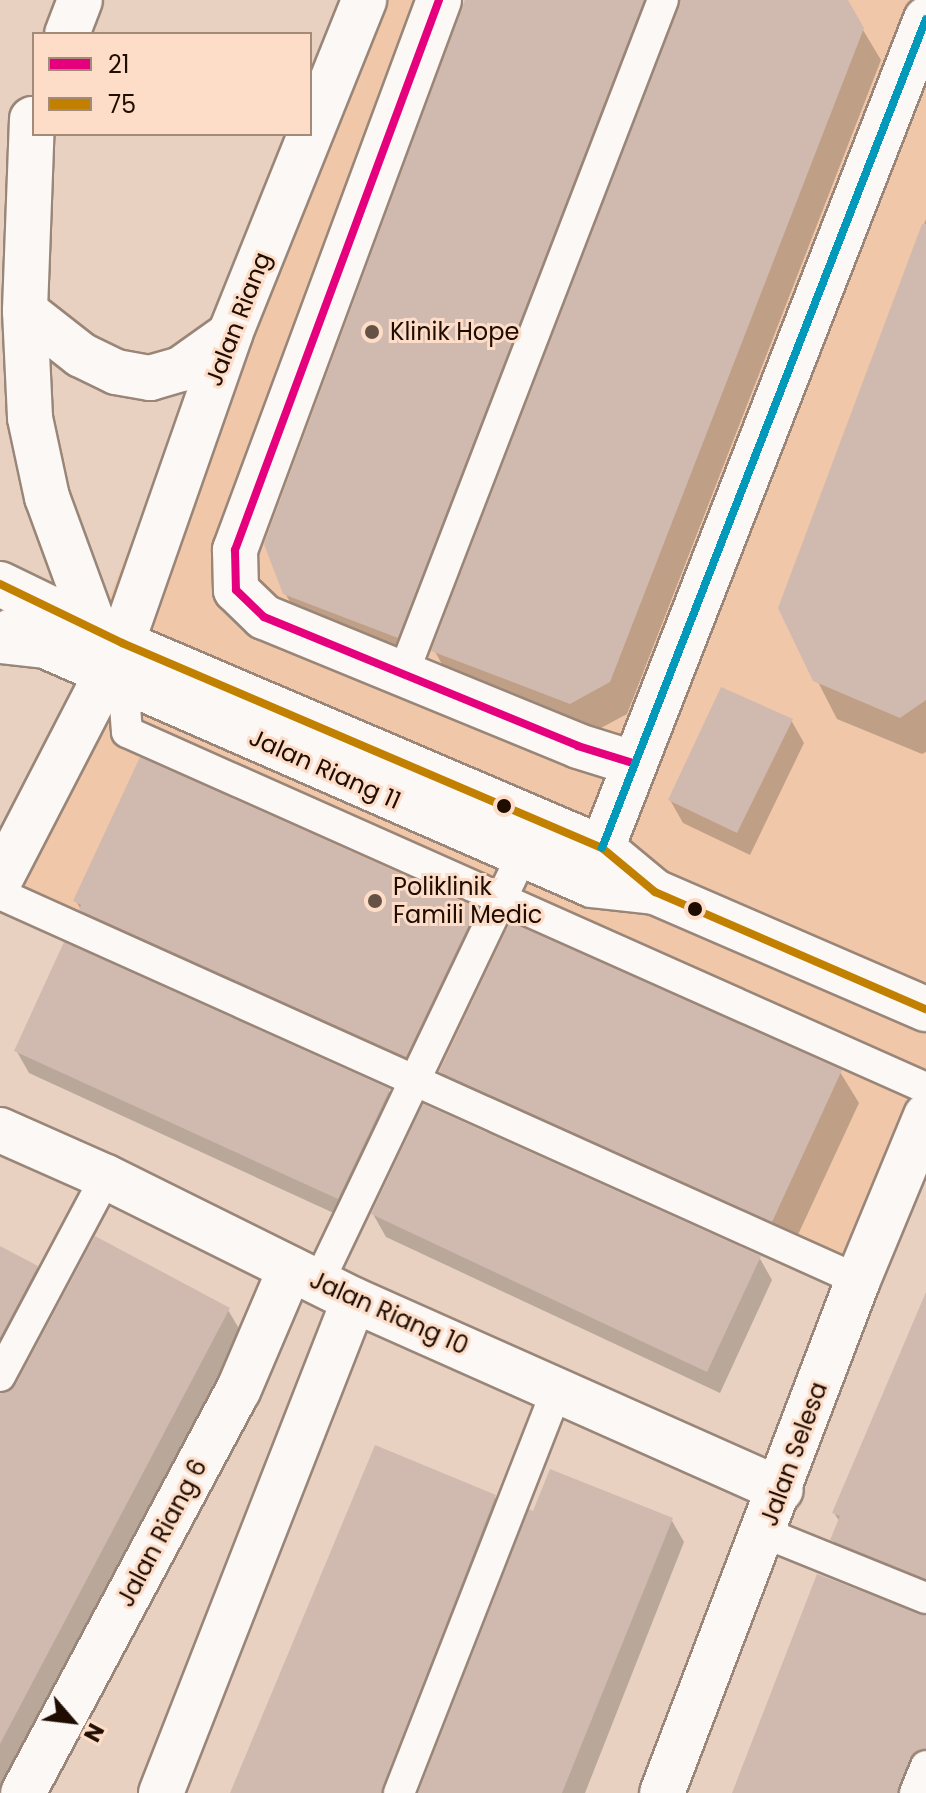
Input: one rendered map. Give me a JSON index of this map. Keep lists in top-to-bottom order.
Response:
{
  "streets": {
    "street": [
      "Jalan Riang",
      "Jalan Riang 11",
      "Jalan Riang 10",
      "Jalan Selesa",
      "Jalan Riang 6"
    ]
  },
  "crossings": [
    ["Jalan Riang", "Jalan Riang 11"],
    ["Jalan Riang 10", "Jalan Selesa"],
    ["Jalan Riang 10", "Jalan Riang 6"]
  ],
  "places": ["Klinik Hope", "Poliklinik Famili Medic"],
  "lines": ["transit line 21", "transit line 75"],
  "legend": ["21", "75"],
  "north": "bottom right"
}
